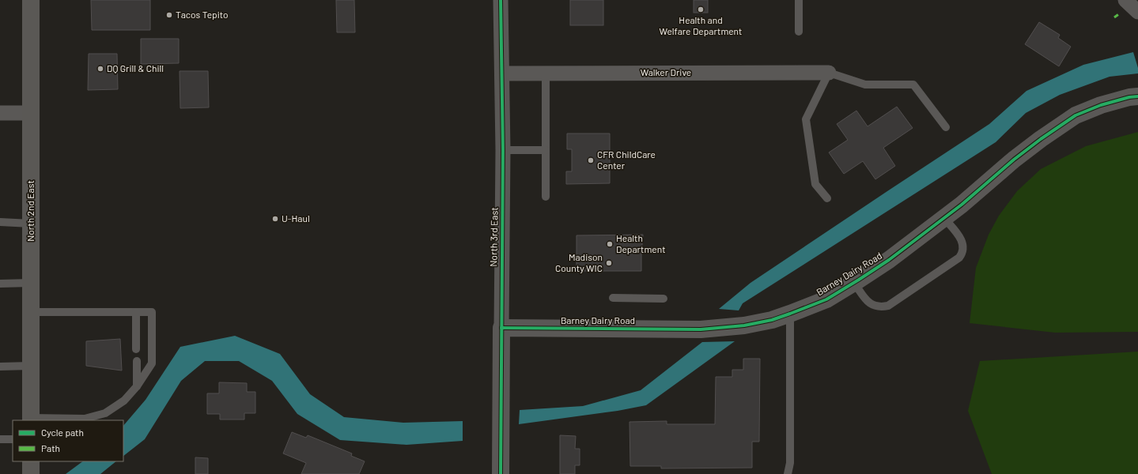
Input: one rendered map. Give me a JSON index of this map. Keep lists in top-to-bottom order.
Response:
{
  "streets": {
    "main road": ["North 2nd East"],
    "street": ["Walker Drive", "North 3rd East", "Barney Dairy Road"]
  },
  "crossings": [
    ["Walker Drive", "North 3rd East"],
    ["North 3rd East", "Barney Dairy Road"]
  ],
  "places": [
    "Health and Welfare Department",
    "Tacos Tepito",
    "DQ Grill & Chill",
    "CFR ChildCare Center",
    "U-Haul",
    "Health Department",
    "Madison County WIC"
  ],
  "legend": ["Cycle path", "Path"]
}
